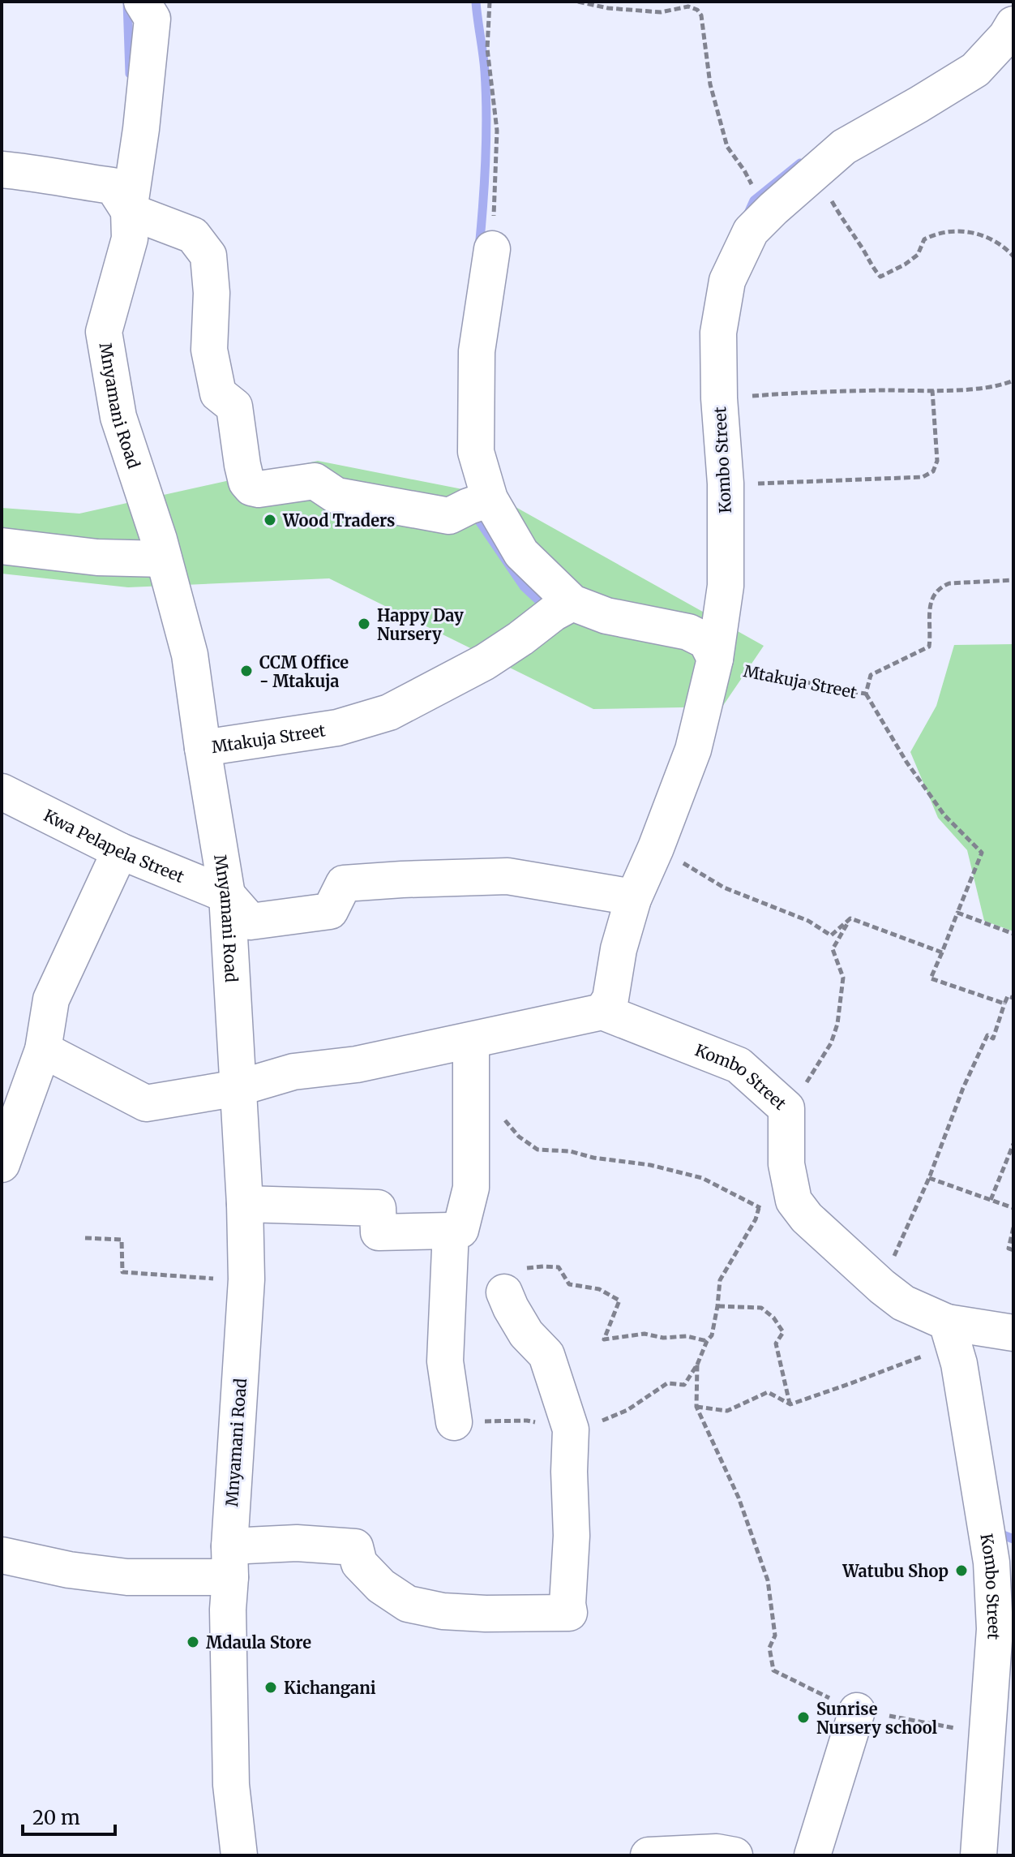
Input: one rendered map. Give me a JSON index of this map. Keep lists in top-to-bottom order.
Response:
{
  "streets": {
    "street": [
      "Mnyamani Road",
      "Kombo Street",
      "Mtakuja Street",
      "Kwa Pelapela Street"
    ]
  },
  "crossings": [
    ["Mnyamani Road", "Mtakuja Street"],
    ["Mnyamani Road", "Kwa Pelapela Street"],
    ["Kombo Street", "Mtakuja Street"]
  ],
  "places": [
    "Wood Traders",
    "Happy Day Nursery",
    "CCM Office - Mtakuja",
    "Watubu Shop",
    "Mdaula Store",
    "Kichangani",
    "Sunrise Nursery school"
  ],
  "scale_bar": "20 m"
}
